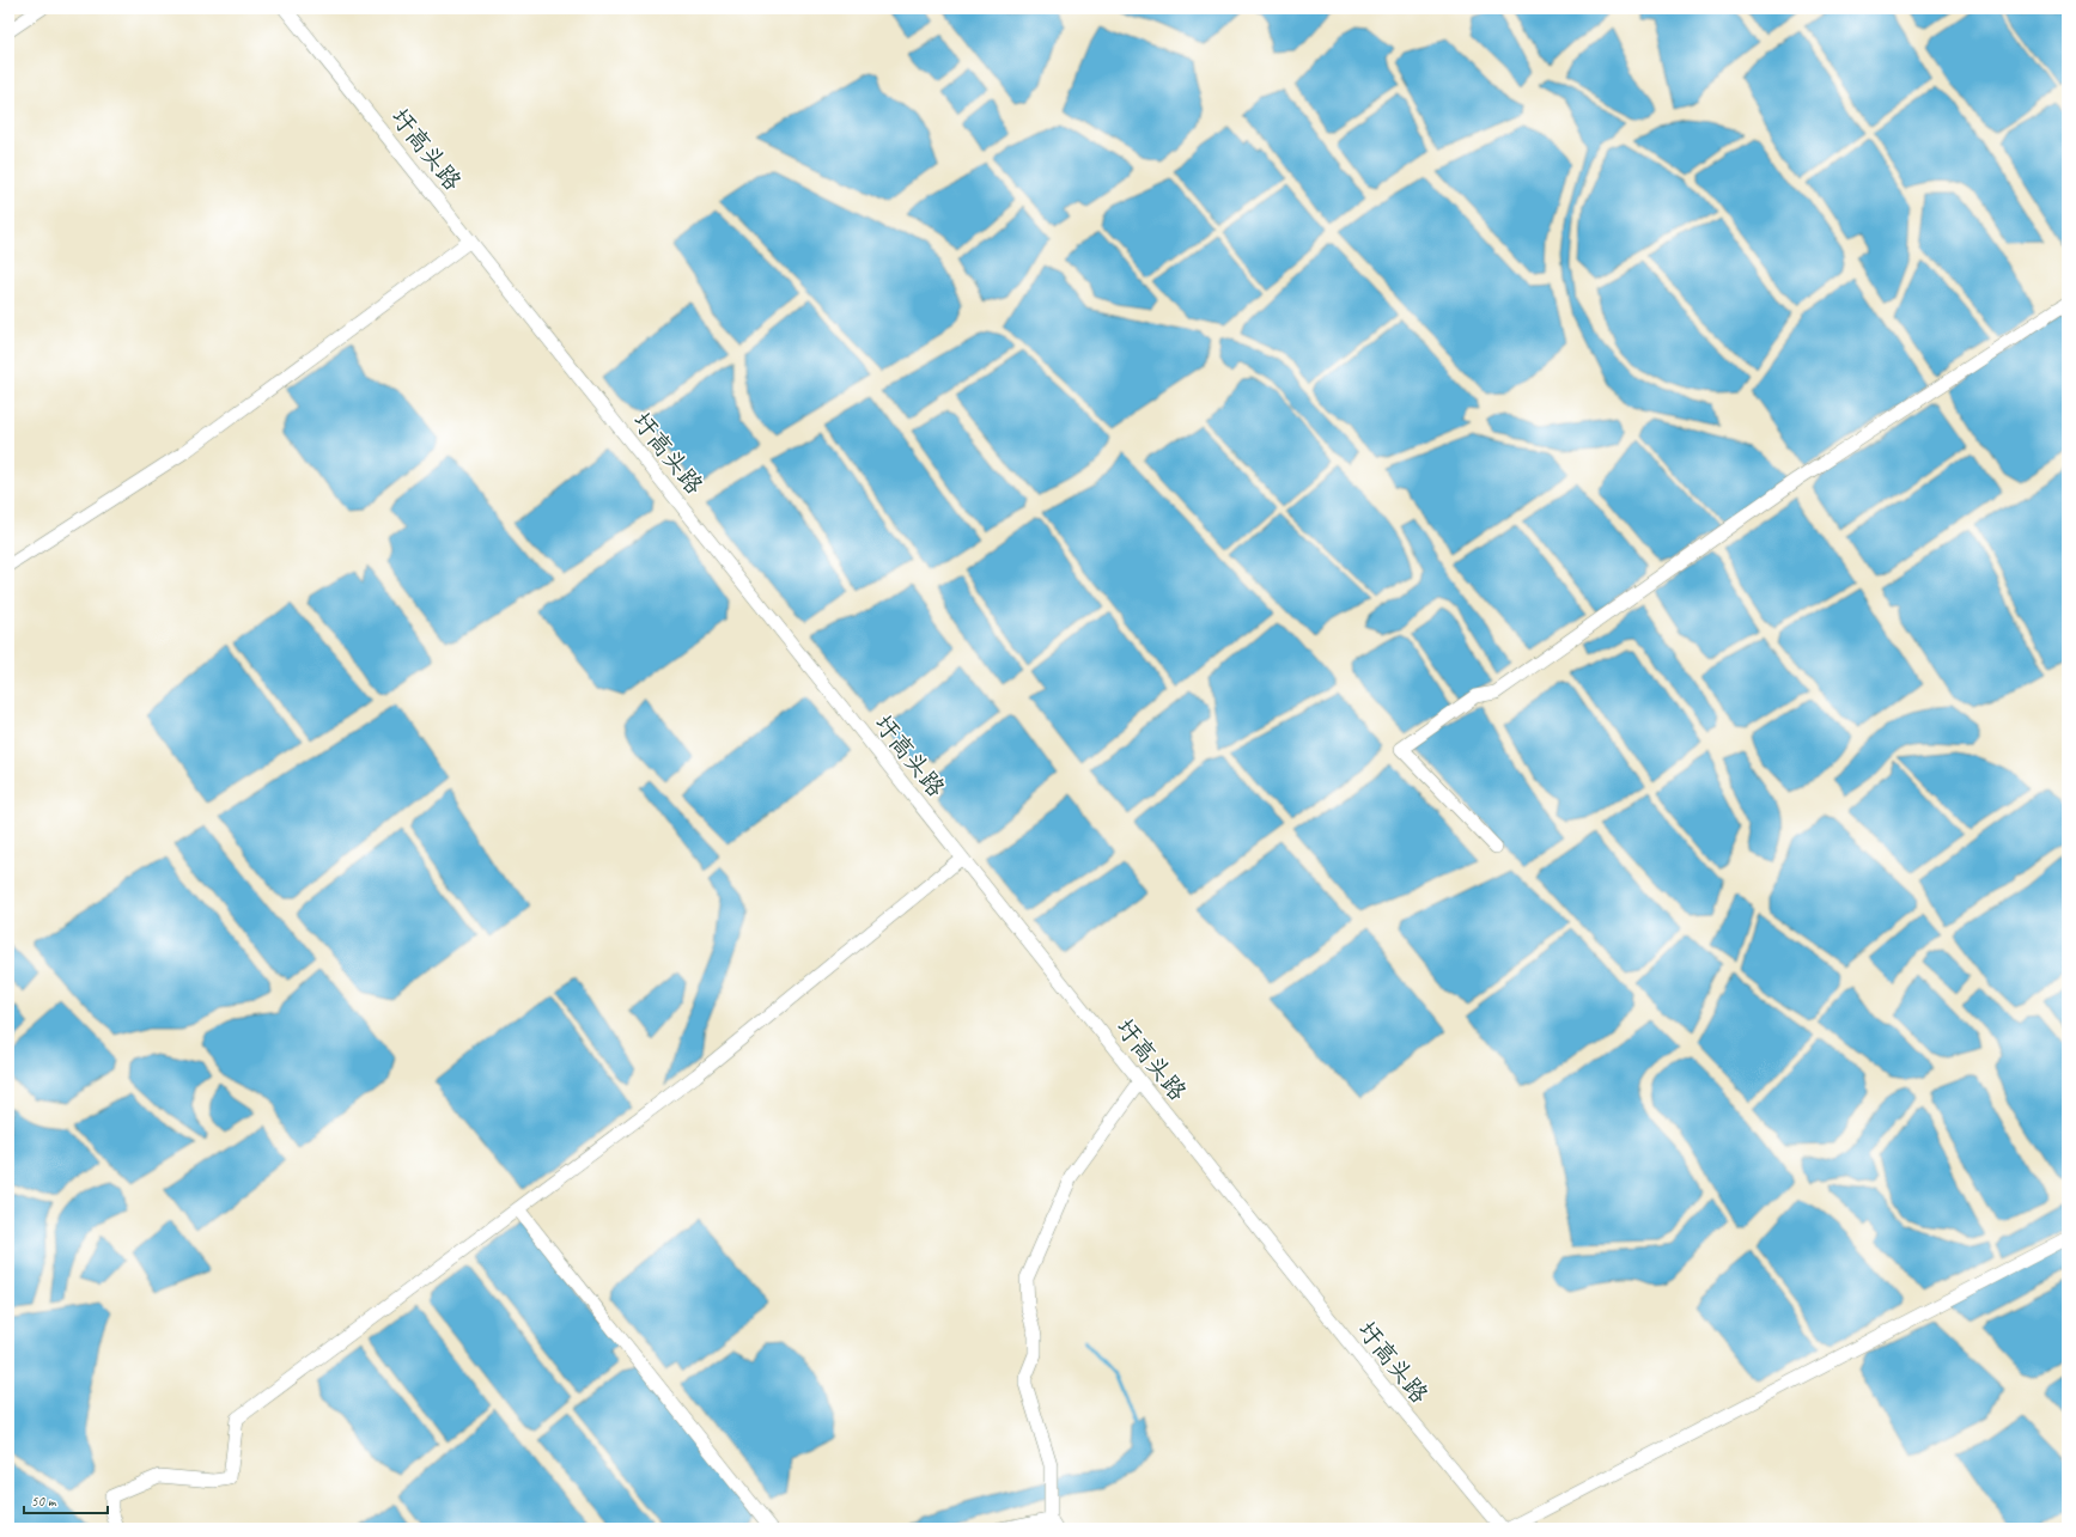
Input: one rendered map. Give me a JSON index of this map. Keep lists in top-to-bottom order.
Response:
{
  "streets": {
    "street": ["圩高头路"]
  },
  "scale_bar": "50 m"
}
